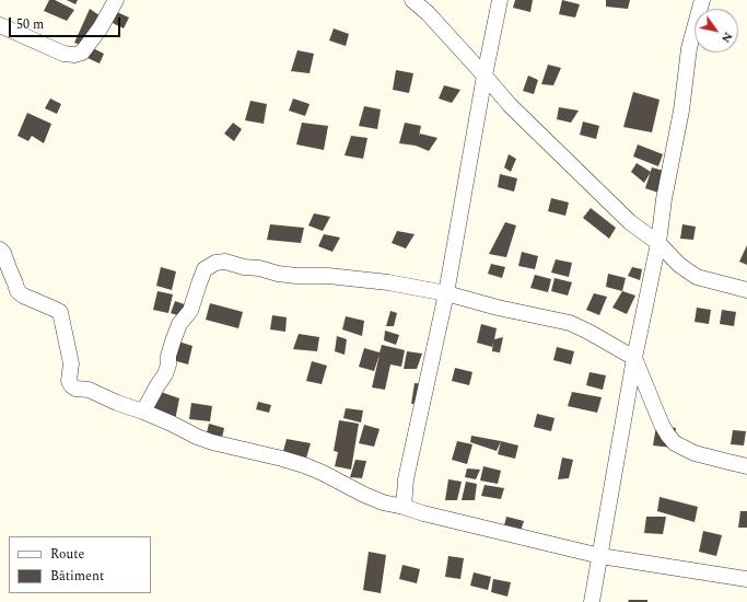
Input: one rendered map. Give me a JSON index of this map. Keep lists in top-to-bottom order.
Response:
{
  "legend": ["Route", "Bâtiment"],
  "scale_bar": "50 m",
  "north": "bottom right"
}
